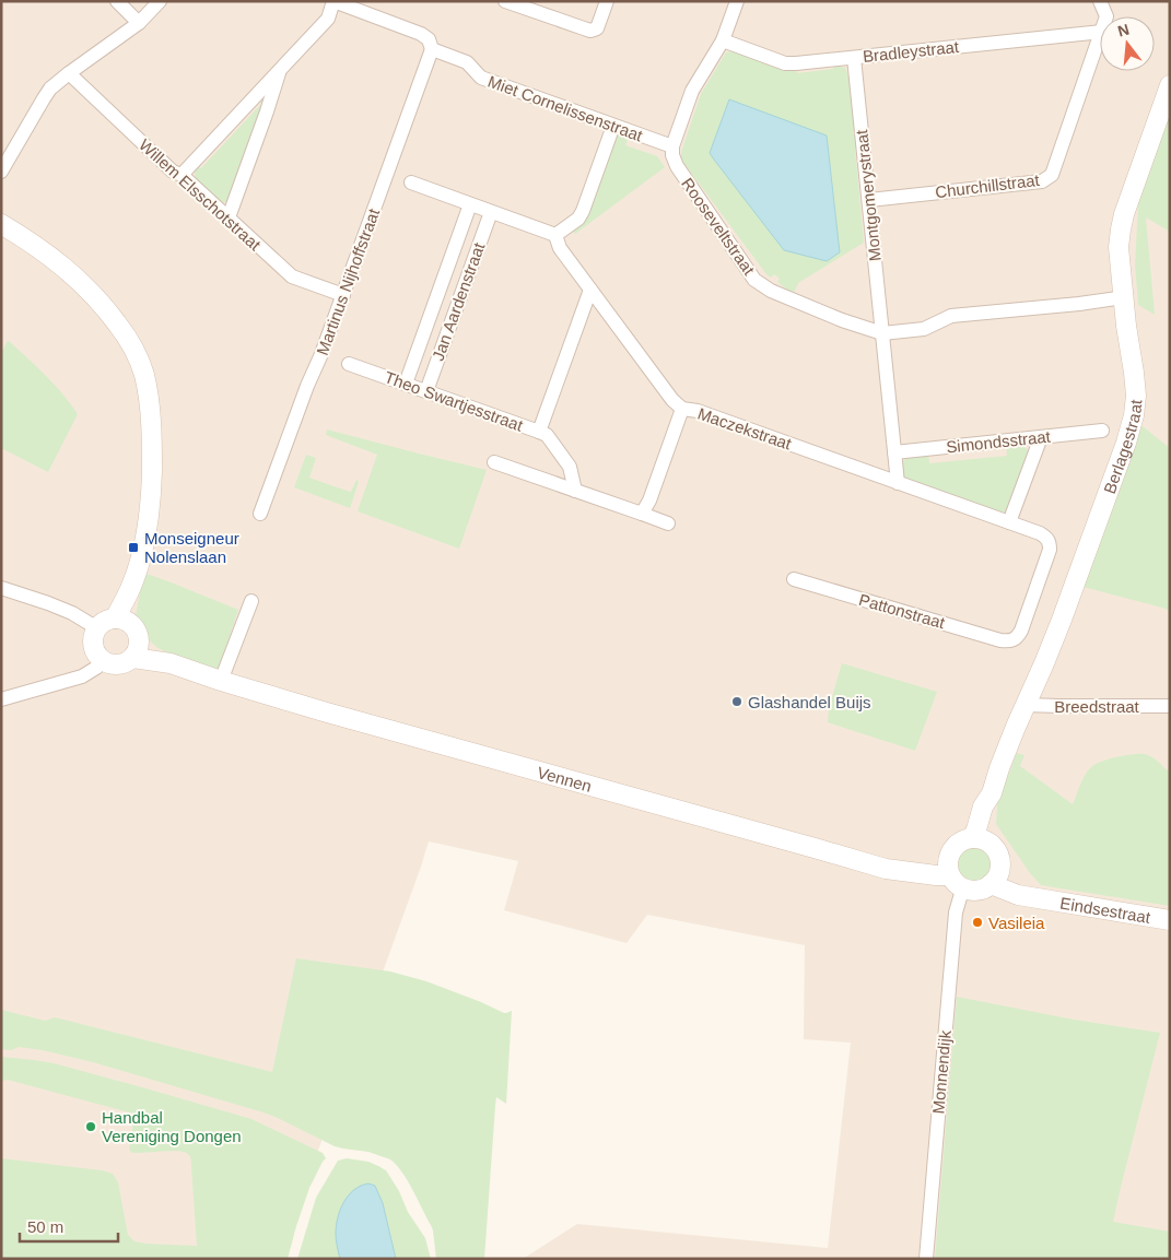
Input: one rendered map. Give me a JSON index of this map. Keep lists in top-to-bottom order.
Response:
{
  "streets": {
    "street": [
      "Bradleystraat",
      "Miet Cornelissenstraat",
      "Churchillstraat",
      "Willem Elsschotstraat",
      "Montgomerystraat",
      "Rooseveltstraat",
      "Martinus Nijhoffstraat",
      "Jan Aardenstraat",
      "Theo Swartjesstraat",
      "Maczekstraat",
      "Simondsstraat",
      "Berlagestraat",
      "Pattonstraat",
      "Breedstraat",
      "Vennen",
      "Eindsestraat",
      "Monnendijk"
    ]
  },
  "crossings": [
    ["Bradleystraat", "Montgomerystraat"],
    ["Miet Cornelissenstraat", "Rooseveltstraat"],
    ["Miet Cornelissenstraat", "Martinus Nijhoffstraat"],
    ["Churchillstraat", "Montgomerystraat"],
    ["Willem Elsschotstraat", "Martinus Nijhoffstraat"],
    ["Montgomerystraat", "Rooseveltstraat"],
    ["Rooseveltstraat", "Berlagestraat"],
    ["Jan Aardenstraat", "Theo Swartjesstraat"],
    ["Theo Swartjesstraat", "Maczekstraat"],
    ["Maczekstraat", "Pattonstraat"],
    ["Berlagestraat", "Breedstraat"],
    ["Berlagestraat", "Vennen"],
    ["Berlagestraat", "Eindsestraat"],
    ["Berlagestraat", "Monnendijk"],
    ["Vennen", "Eindsestraat"],
    ["Vennen", "Monnendijk"],
    ["Eindsestraat", "Monnendijk"]
  ],
  "places": {
    "transit": ["Monseigneur Nolenslaan"],
    "other": ["Glashandel Buijs", "Vasileia", "Handbal Vereniging Dongen"]
  },
  "scale_bar": "50 m",
  "north": "top"
}
